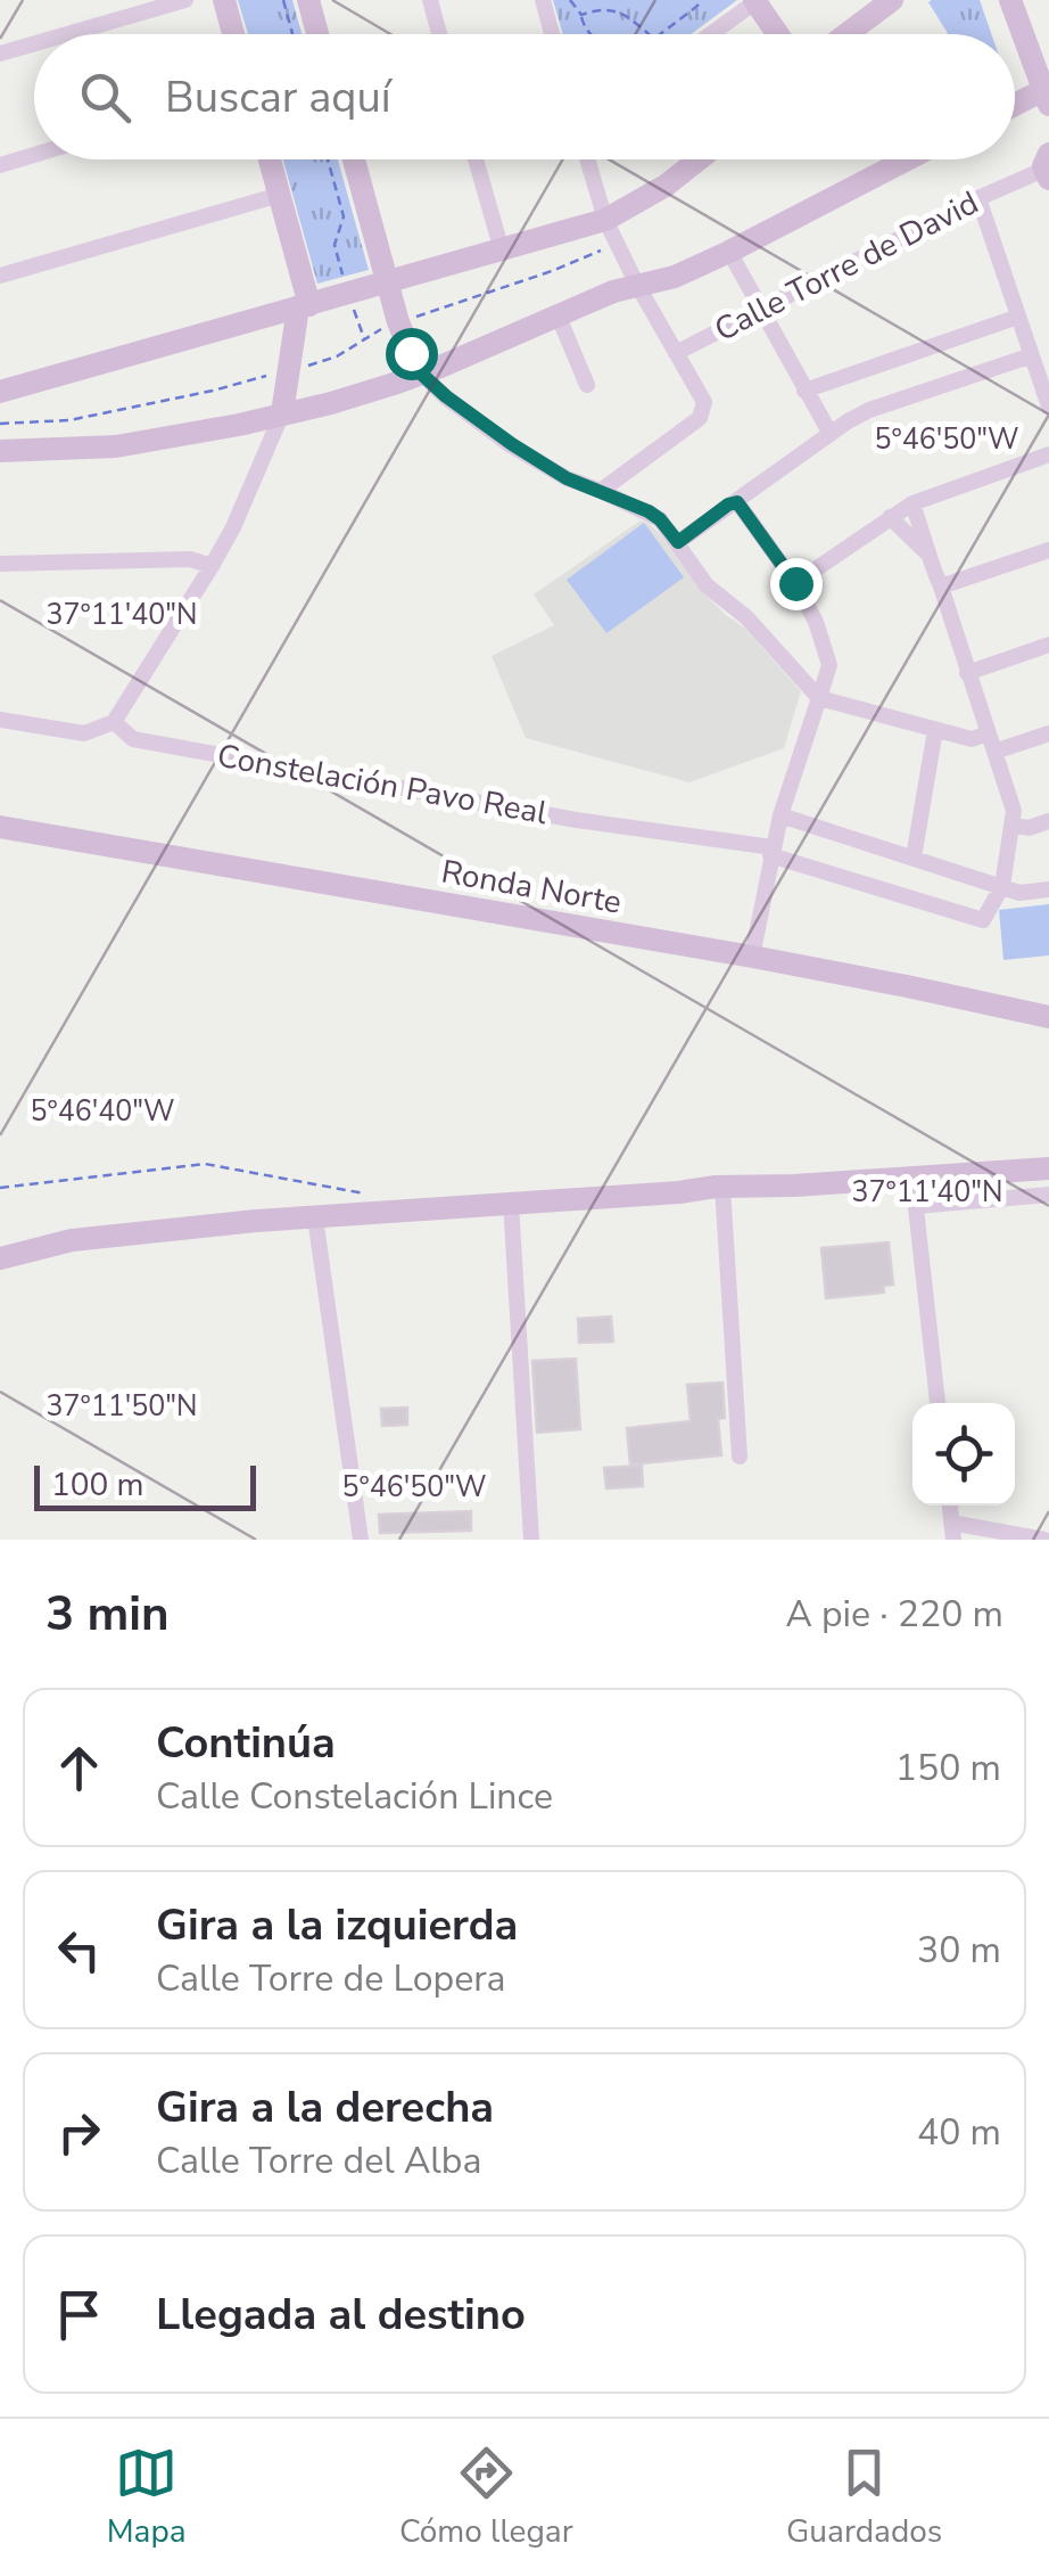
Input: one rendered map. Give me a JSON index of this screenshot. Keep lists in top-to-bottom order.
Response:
{
  "streets": {
    "street": ["Calle Torre de David", "Constelación Pavo Real", "Ronda Norte"]
  },
  "scale_bar": "100 m",
  "page": {
    "search": "Buscar aquí",
    "scale": "100 m",
    "heading": ["3 min", "A pie · 220 m"],
    "list": [
      ["Continúa", "Calle Constelación Lince", "150 m"],
      ["Gira a la izquierda", "Calle Torre de Lopera", "30 m"],
      ["Gira a la derecha", "Calle Torre del Alba", "40 m"],
      "Llegada al destino"
    ],
    "nav": ["Mapa", "Cómo llegar", "Guardados"]
  },
  "coordinates": [
    "5°46'50\"W",
    "37°11'40\"N",
    "5°46'40\"W",
    "37°11'50\"N"
  ]
}
